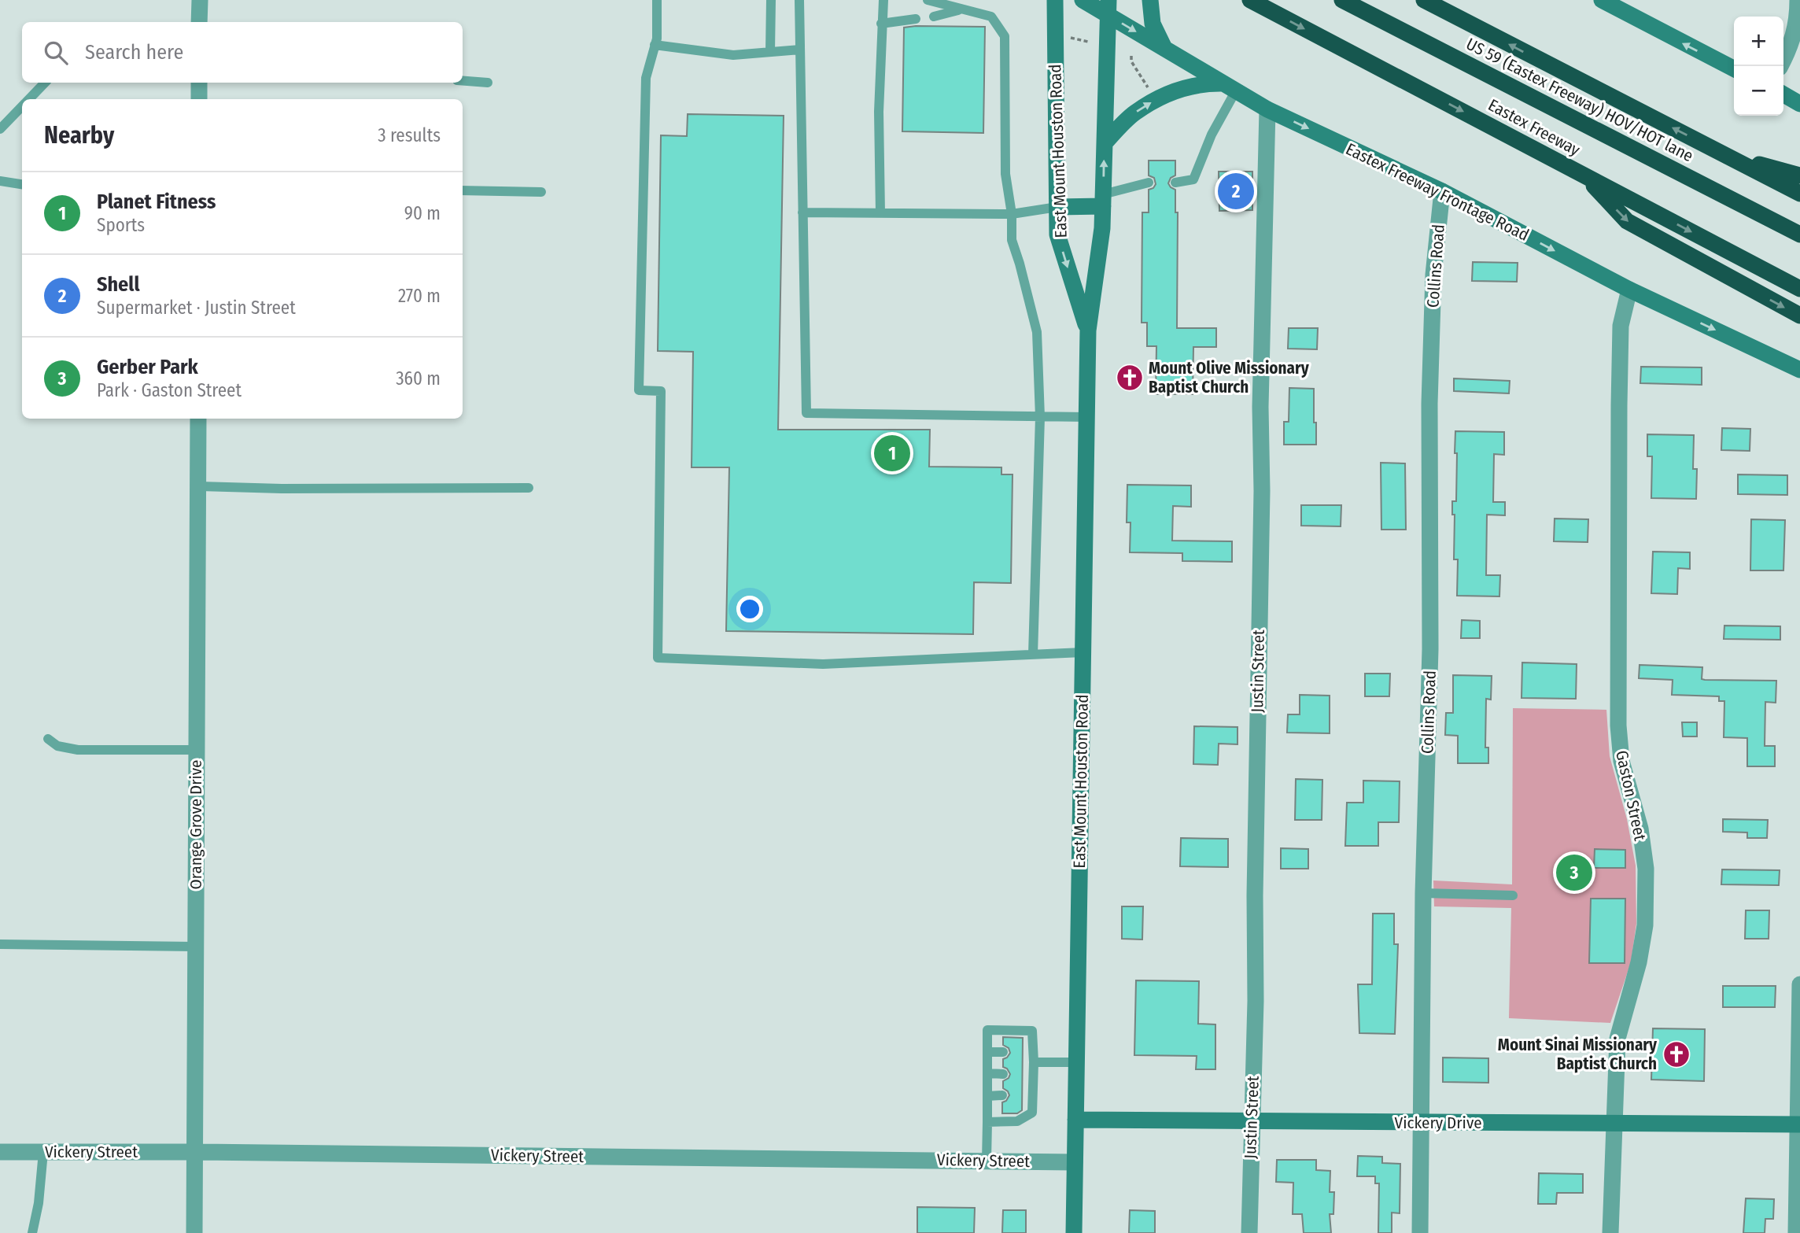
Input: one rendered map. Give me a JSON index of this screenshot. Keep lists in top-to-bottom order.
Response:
{
  "streets": {
    "highway": ["US 59 (Eastex Freeway) HOV/HOT lane", "Eastex Freeway"],
    "street": [
      "East Mount Houston Road",
      "Eastex Freeway Frontage Road",
      "Collins Road",
      "Justin Street",
      "Gaston Street",
      "Orange Grove Drive",
      "Vickery Drive",
      "Vickery Street"
    ]
  },
  "crossings": [
    ["East Mount Houston Road", "Eastex Freeway Frontage Road"],
    ["East Mount Houston Road", "Vickery Drive"],
    ["East Mount Houston Road", "Vickery Street"],
    ["Eastex Freeway Frontage Road", "Collins Road"],
    ["Eastex Freeway Frontage Road", "Justin Street"],
    ["Eastex Freeway Frontage Road", "Gaston Street"],
    ["Collins Road", "Vickery Drive"],
    ["Justin Street", "Vickery Drive"],
    ["Gaston Street", "Vickery Drive"],
    ["Orange Grove Drive", "Vickery Street"]
  ],
  "one_way": ["Eastex Freeway Frontage Road"],
  "places": {
    "church": ["Mount Olive Missionary Baptist Church", "Mount Sinai Missionary Baptist Church"]
  },
  "page": {
    "map_buttons": ["+", "−"],
    "search": "Search here",
    "heading": ["Nearby", "3 results"],
    "pins": ["2", "1", "3"],
    "list": [
      {
        "mark": "1",
        "name": "Planet Fitness",
        "note": "Sports",
        "value": "90 m"
      },
      {
        "mark": "2",
        "name": "Shell",
        "note": "Supermarket · Justin Street",
        "value": "270 m"
      },
      {
        "mark": "3",
        "name": "Gerber Park",
        "note": "Park · Gaston Street",
        "value": "360 m"
      }
    ]
  }
}
